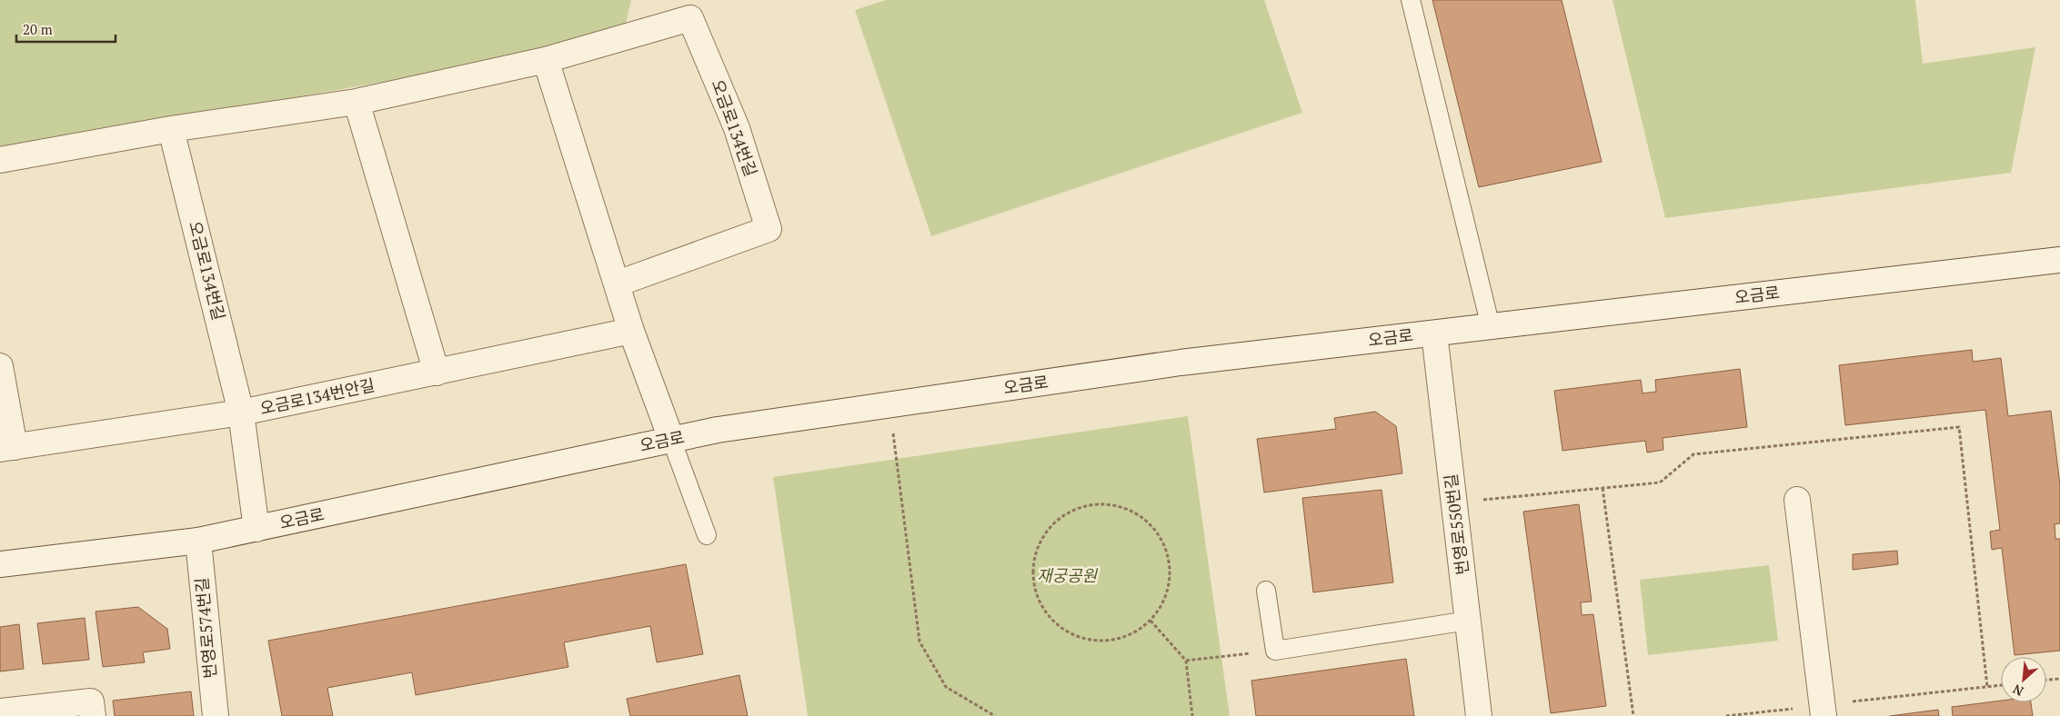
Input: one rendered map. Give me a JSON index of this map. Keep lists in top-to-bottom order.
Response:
{
  "streets": {
    "street": [
      "오금로134번길",
      "오금로",
      "오금로134번안길",
      "번영로550번길",
      "번영로574번길"
    ]
  },
  "crossings": [
    ["오금로134번길", "오금로"],
    ["오금로134번길", "오금로134번안길"],
    ["오금로", "번영로550번길"],
    ["오금로", "번영로574번길"]
  ],
  "parks": ["재궁공원"],
  "scale_bar": "20 m",
  "north": "bottom left"
}
